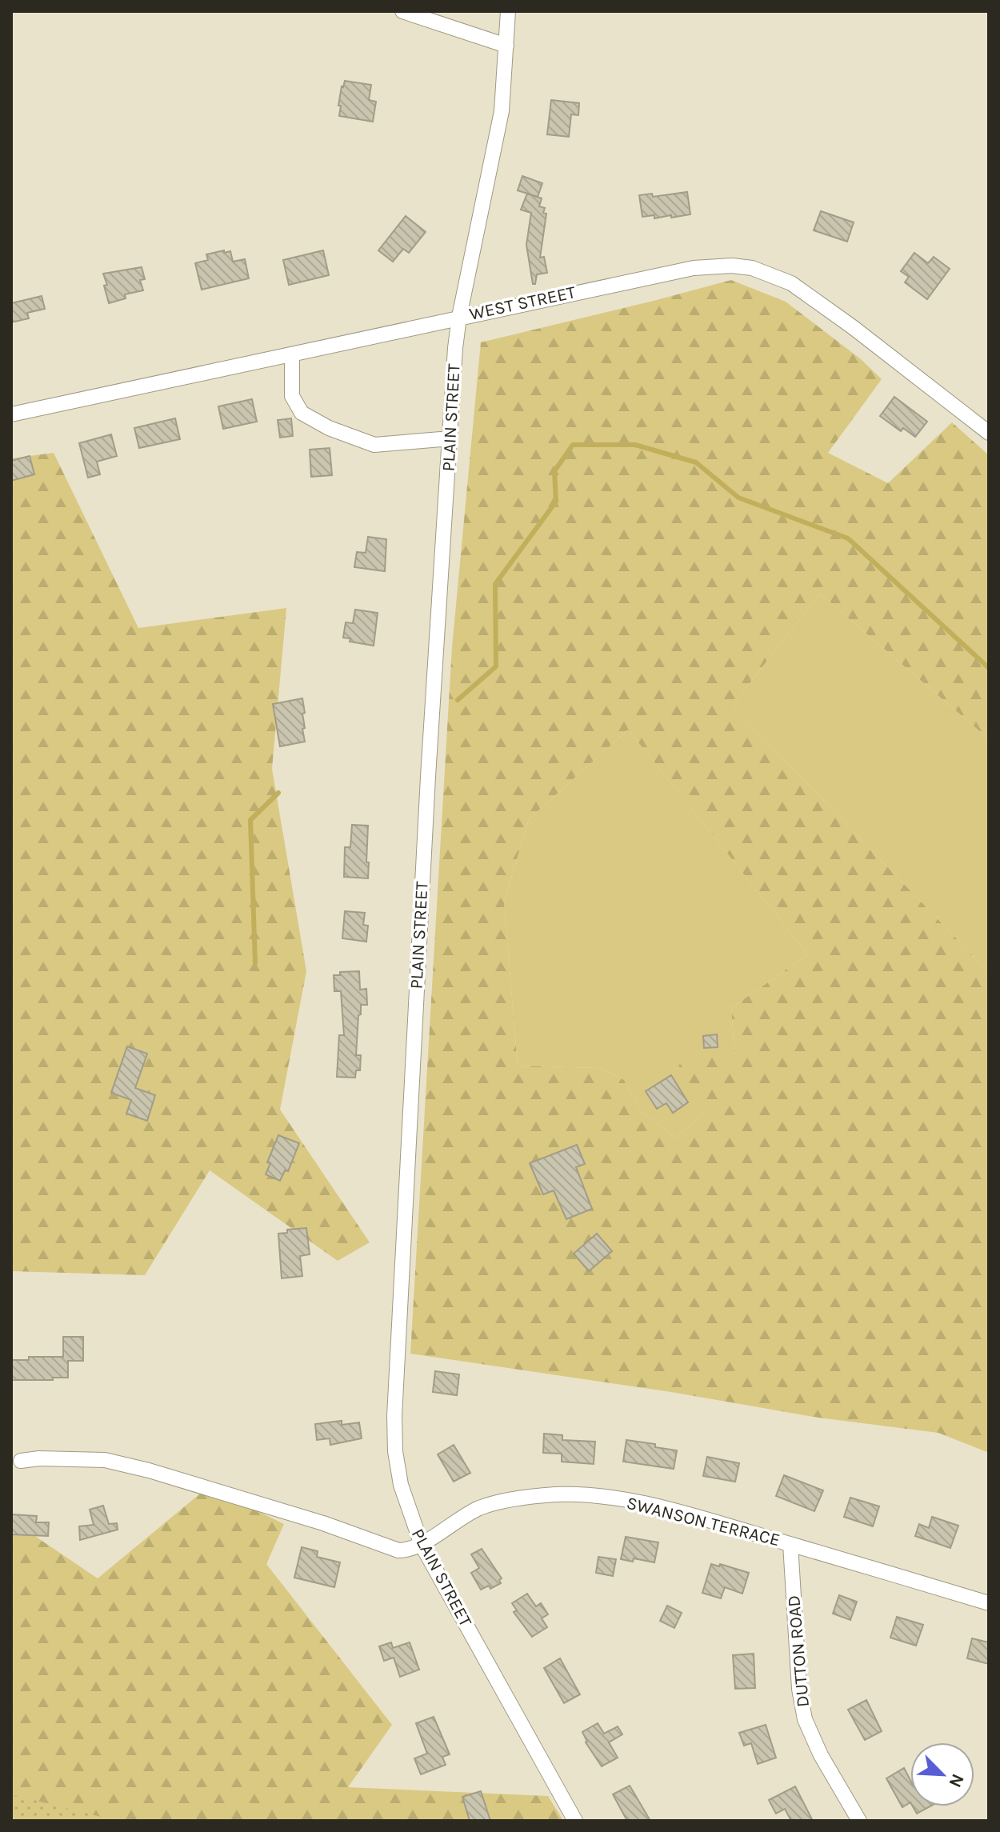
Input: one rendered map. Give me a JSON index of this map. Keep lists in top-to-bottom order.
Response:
{
  "streets": {
    "street": [
      "WEST STREET",
      "PLAIN STREET",
      "SWANSON TERRACE",
      "DUTTON ROAD"
    ]
  },
  "crossings": [
    ["WEST STREET", "PLAIN STREET"],
    ["PLAIN STREET", "SWANSON TERRACE"],
    ["SWANSON TERRACE", "DUTTON ROAD"]
  ],
  "north": "bottom right"
}
